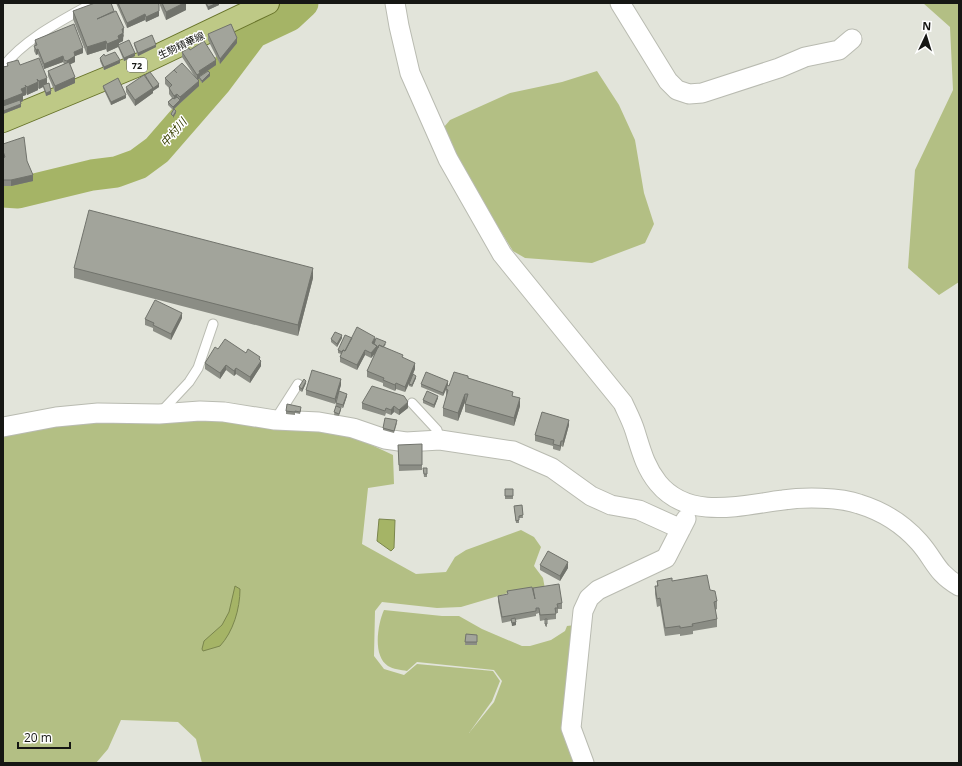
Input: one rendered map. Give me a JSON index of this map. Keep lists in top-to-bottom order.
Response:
{
  "streets": {
    "main road": ["生駒精華線", "72"]
  },
  "water": ["中村川"],
  "scale_bar": "20 m",
  "north": "top"
}
